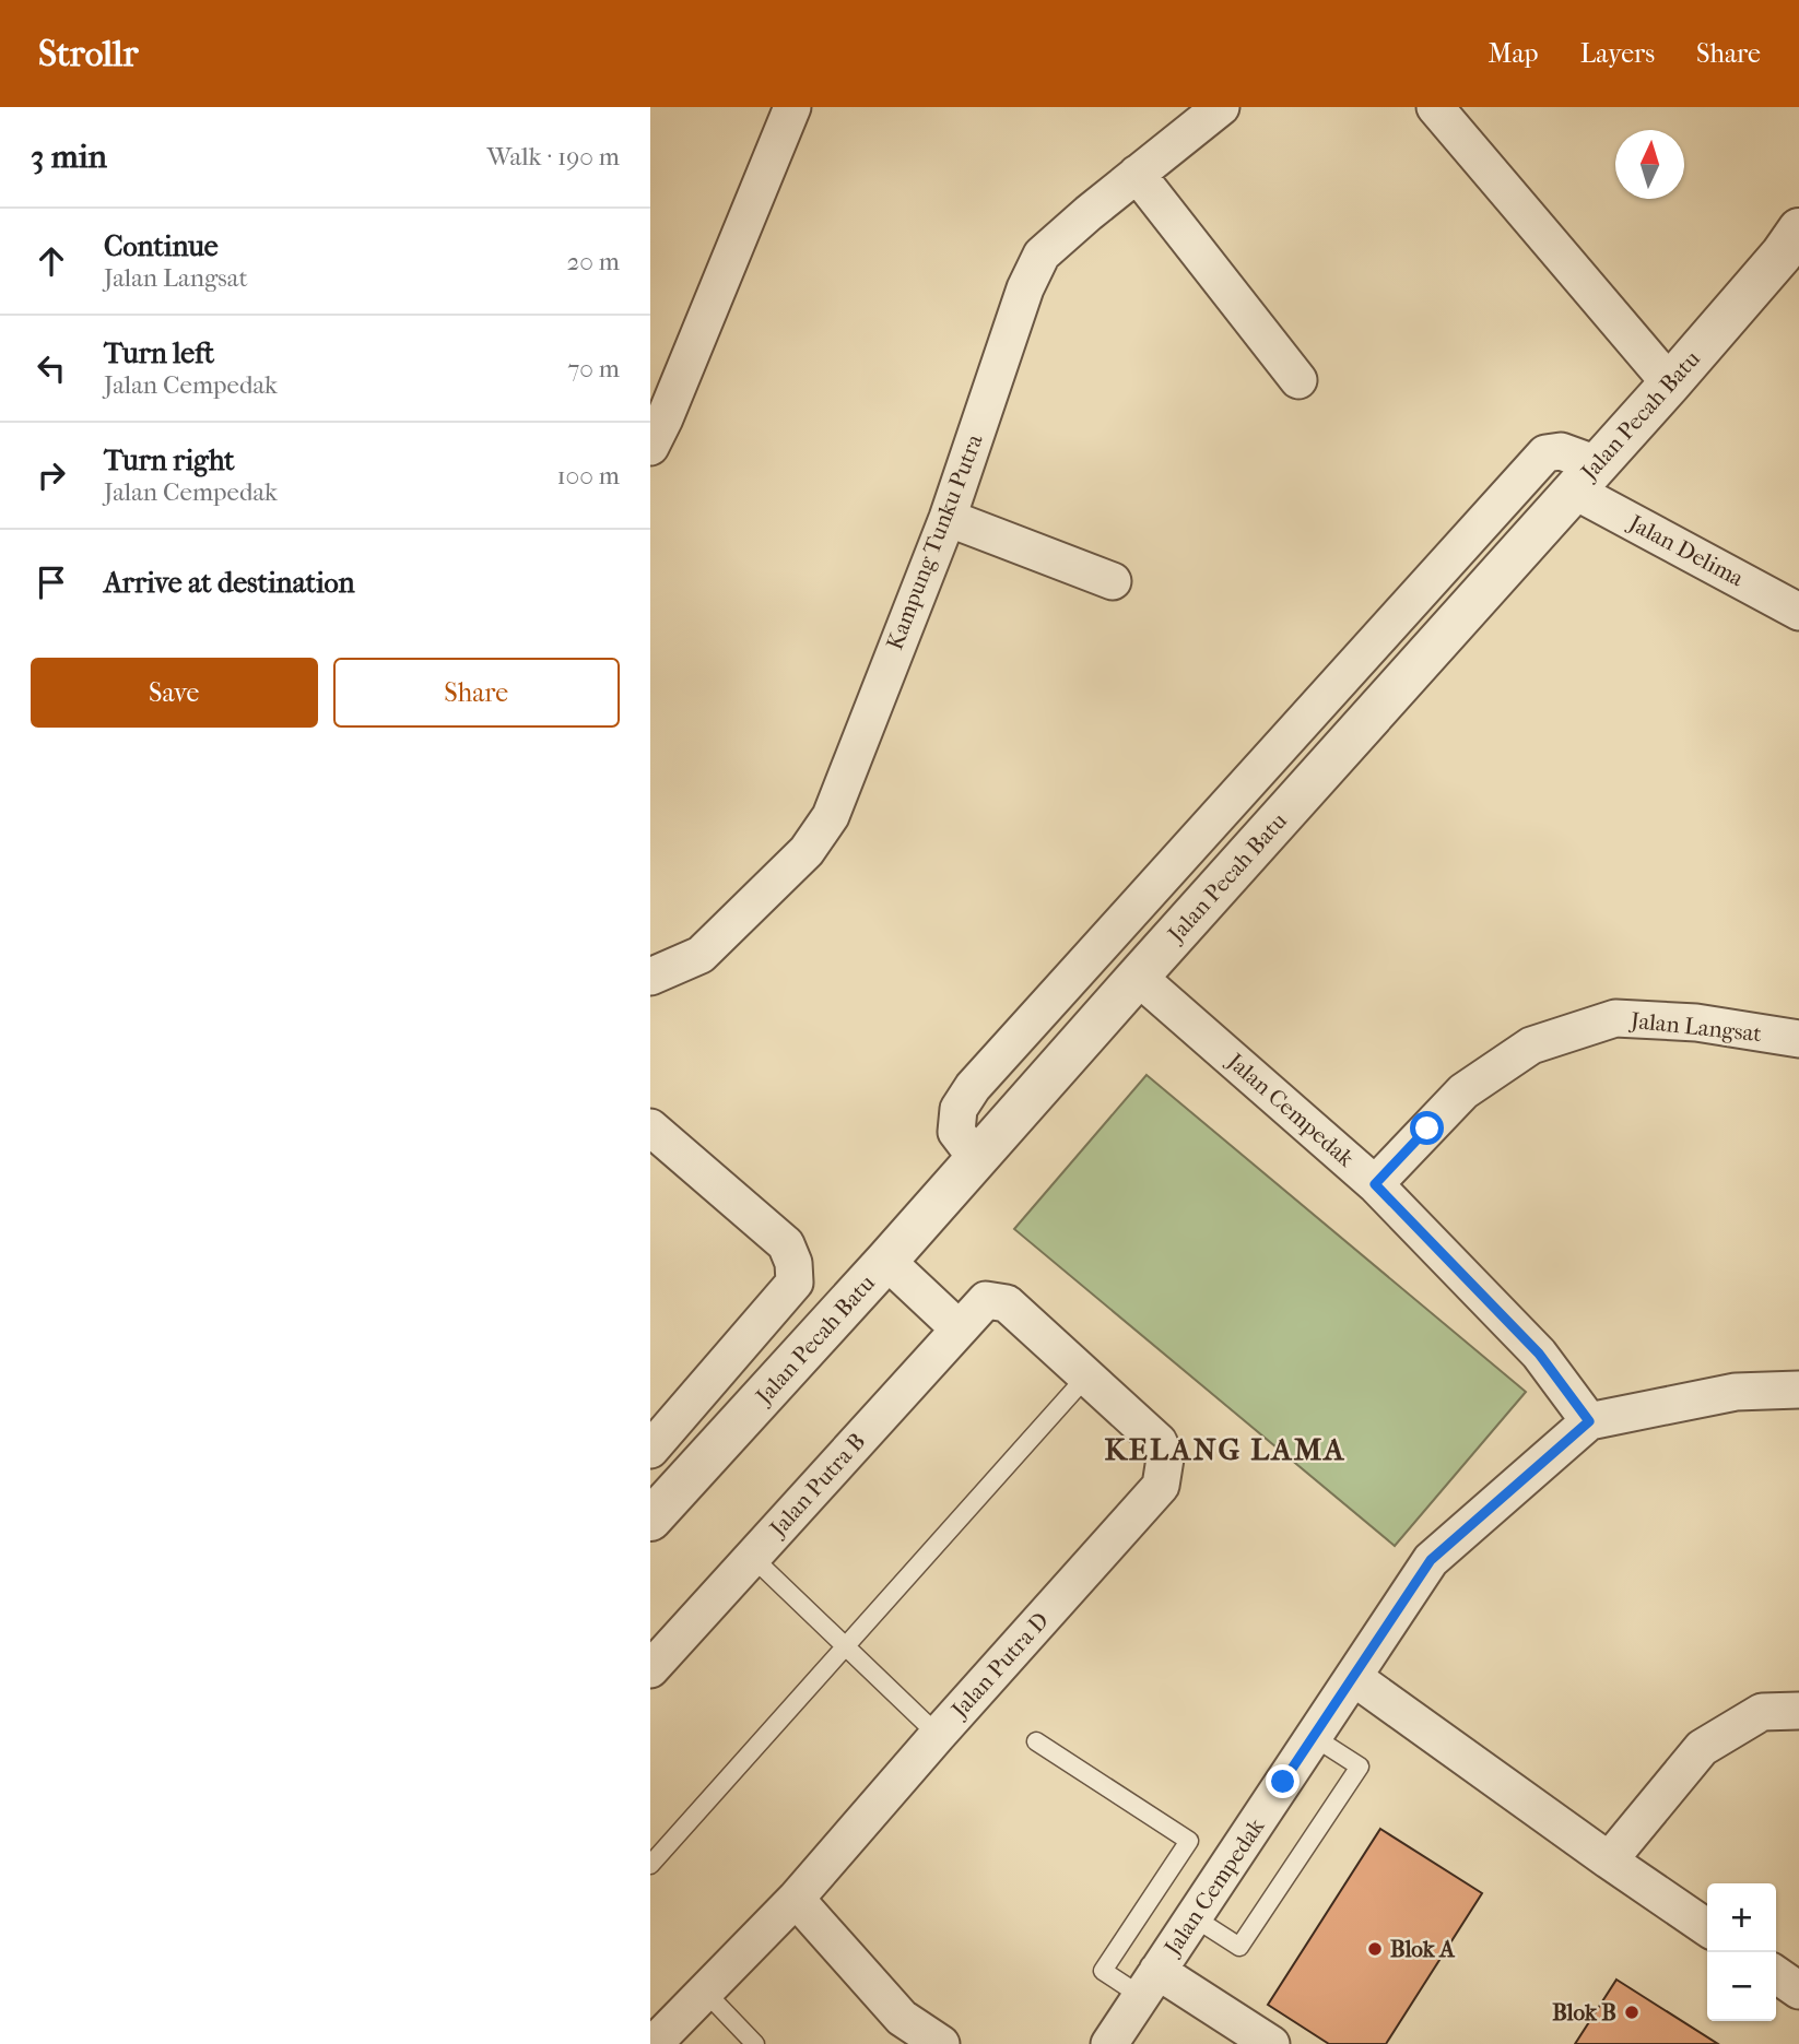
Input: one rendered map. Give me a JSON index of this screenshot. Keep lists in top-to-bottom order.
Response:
{
  "streets": {
    "street": [
      "Jalan Pecah Batu",
      "Kampung Tunku Putra",
      "Jalan Delima",
      "Jalan Langsat",
      "Jalan Cempedak",
      "Jalan Putra B",
      "Jalan Putra D"
    ]
  },
  "crossings": [
    ["Jalan Pecah Batu", "Jalan Delima"],
    ["Jalan Pecah Batu", "Jalan Cempedak"],
    ["Jalan Langsat", "Jalan Cempedak"],
    ["Jalan Putra B", "Jalan Putra D"]
  ],
  "districts": ["KELANG LAMA"],
  "places": ["Blok A", "Blok B"],
  "north": "top",
  "page": {
    "header": "Strollr",
    "nav": ["Map", "Layers", "Share"],
    "heading": ["3 min", "Walk · 190 m"],
    "list": [
      ["Continue", "Jalan Langsat", "20 m"],
      ["Turn left", "Jalan Cempedak", "70 m"],
      ["Turn right", "Jalan Cempedak", "100 m"],
      "Arrive at destination"
    ],
    "buttons": ["Save", "Share"],
    "map_buttons": ["+", "−"]
  }
}
